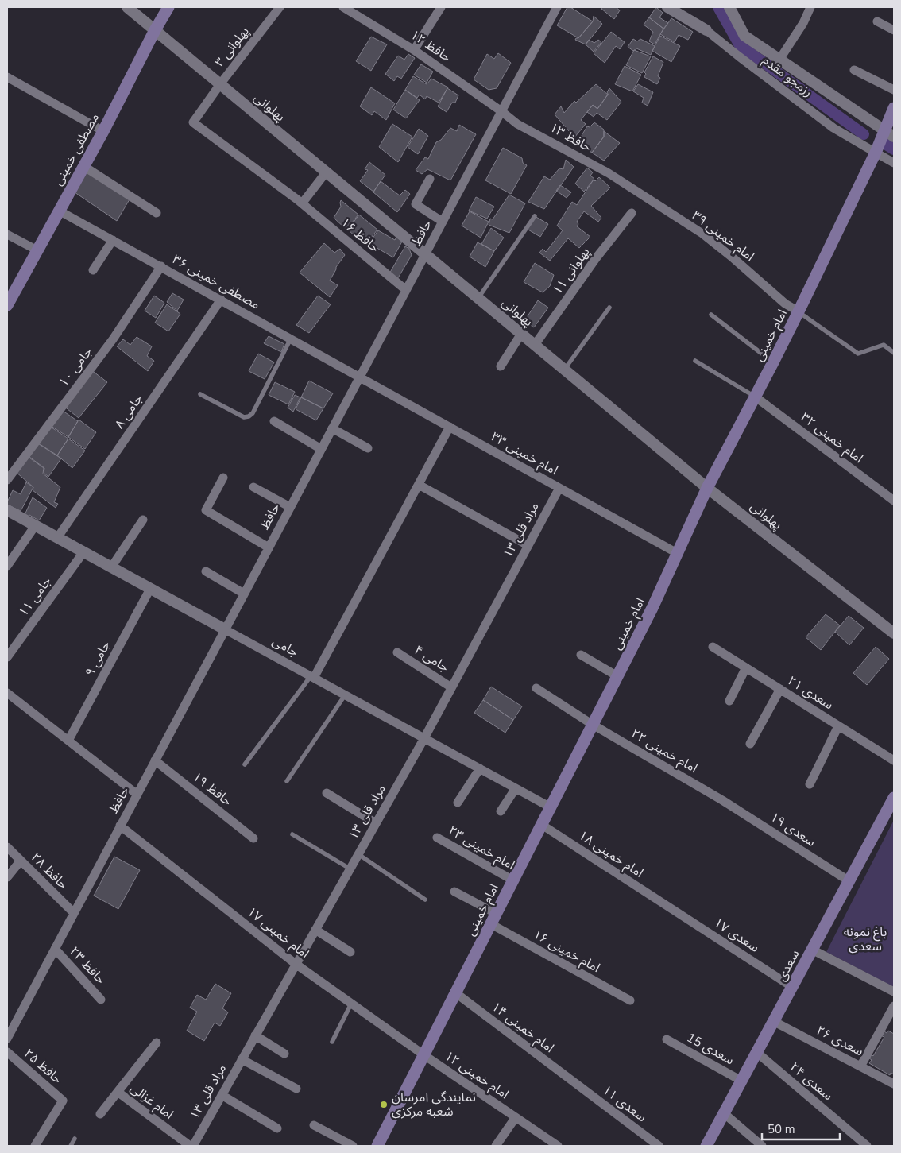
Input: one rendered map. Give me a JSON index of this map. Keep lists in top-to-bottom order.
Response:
{
  "streets": {
    "main road": ["مصطفی خمینی", "امام خمینی", "سعدی"],
    "street": [
      "حافظ ۱۲",
      "پهلوانی ۳",
      "رزمجو مقدم",
      "پهلوانی",
      "حافظ ۱۳",
      "حافظ",
      "حافظ ۱۶",
      "امام خمینی ۳۹",
      "پهلوانی ۱۱",
      "مصطفی خمینی ۳۶",
      "جامی ۱۰",
      "جامی ۸",
      "امام خمینی ۳۲",
      "امام خمینی ۳۳",
      "مراد قلی ۱۳",
      "جامی ۱۱",
      "جامی",
      "جامی ۹",
      "جامی ۴",
      "سعدی ۲۱",
      "امام خمینی ۲۲",
      "حافظ ۱۹",
      "سعدی ۱۹",
      "امام خمینی ۲۳",
      "امام خمینی ۱۸",
      "حافظ ۲۸",
      "امام خمینی ۱۷",
      "سعدی ۱۷",
      "امام خمینی ۱۶",
      "حافظ ۲۳",
      "امام خمینی ۱۴",
      "سعدی ۲۶",
      "سعدی 15",
      "حافظ ۲۵",
      "امام خمینی ۱۲",
      "سعدی ۲۴",
      "امام غزالی",
      "سعدی ۱۱"
    ]
  },
  "crossings": [
    ["حافظ ۱۲", "حافظ ۱۳"],
    ["حافظ ۱۲", "حافظ"],
    ["پهلوانی ۳", "پهلوانی"],
    ["پهلوانی ۳", "حافظ ۱۶"],
    ["رزمجو مقدم", "امام خمینی"],
    ["پهلوانی", "مصطفی خمینی"],
    ["پهلوانی", "حافظ"],
    ["پهلوانی", "پهلوانی ۱۱"],
    ["پهلوانی", "امام خمینی"],
    ["حافظ ۱۳", "حافظ"],
    ["حافظ ۱۳", "امام خمینی ۳۹"],
    ["مصطفی خمینی", "مصطفی خمینی ۳۶"],
    ["حافظ", "حافظ ۱۶"],
    ["حافظ", "مصطفی خمینی ۳۶"],
    ["حافظ", "امام خمینی ۳۳"],
    ["حافظ", "جامی"],
    ["حافظ", "حافظ ۱۹"],
    ["حافظ", "حافظ ۲۸"],
    ["حافظ", "امام خمینی ۱۷"],
    ["حافظ", "حافظ ۲۳"],
    ["امام خمینی ۳۹", "امام خمینی"],
    ["مصطفی خمینی ۳۶", "جامی ۱۰"],
    ["مصطفی خمینی ۳۶", "جامی ۸"],
    ["مصطفی خمینی ۳۶", "امام خمینی ۳۳"],
    ["امام خمینی", "امام خمینی ۳۲"],
    ["امام خمینی", "امام خمینی ۳۳"],
    ["امام خمینی", "جامی"],
    ["امام خمینی", "امام خمینی ۲۲"],
    ["امام خمینی", "امام خمینی ۲۳"],
    ["امام خمینی", "امام خمینی ۱۸"],
    ["امام خمینی", "امام خمینی ۱۷"],
    ["امام خمینی", "امام خمینی ۱۶"],
    ["امام خمینی", "امام خمینی ۱۴"],
    ["امام خمینی", "امام خمینی ۱۲"],
    ["جامی ۸", "جامی"],
    ["امام خمینی ۳۳", "مراد قلی ۱۳"],
    ["مراد قلی ۱۳", "جامی"],
    ["مراد قلی ۱۳", "جامی ۴"],
    ["مراد قلی ۱۳", "امام خمینی ۱۷"],
    ["مراد قلی ۱۳", "امام غزالی"],
    ["جامی ۱۱", "جامی"],
    ["جامی", "جامی ۹"],
    ["امام خمینی ۲۲", "سعدی ۱۹"],
    ["سعدی ۱۹", "سعدی"],
    ["امام خمینی ۱۸", "سعدی ۱۷"],
    ["امام خمینی ۱۷", "امام خمینی ۱۲"],
    ["سعدی ۱۷", "سعدی"],
    ["سعدی", "سعدی ۲۶"],
    ["سعدی", "سعدی 15"],
    ["سعدی", "سعدی ۲۴"],
    ["امام خمینی ۱۴", "سعدی ۱۱"]
  ],
  "parks": ["باغ نمونه سعدی"],
  "places": ["نمایندگی امرسان شعبه مرکزی"],
  "scale_bar": "50 m"
}
